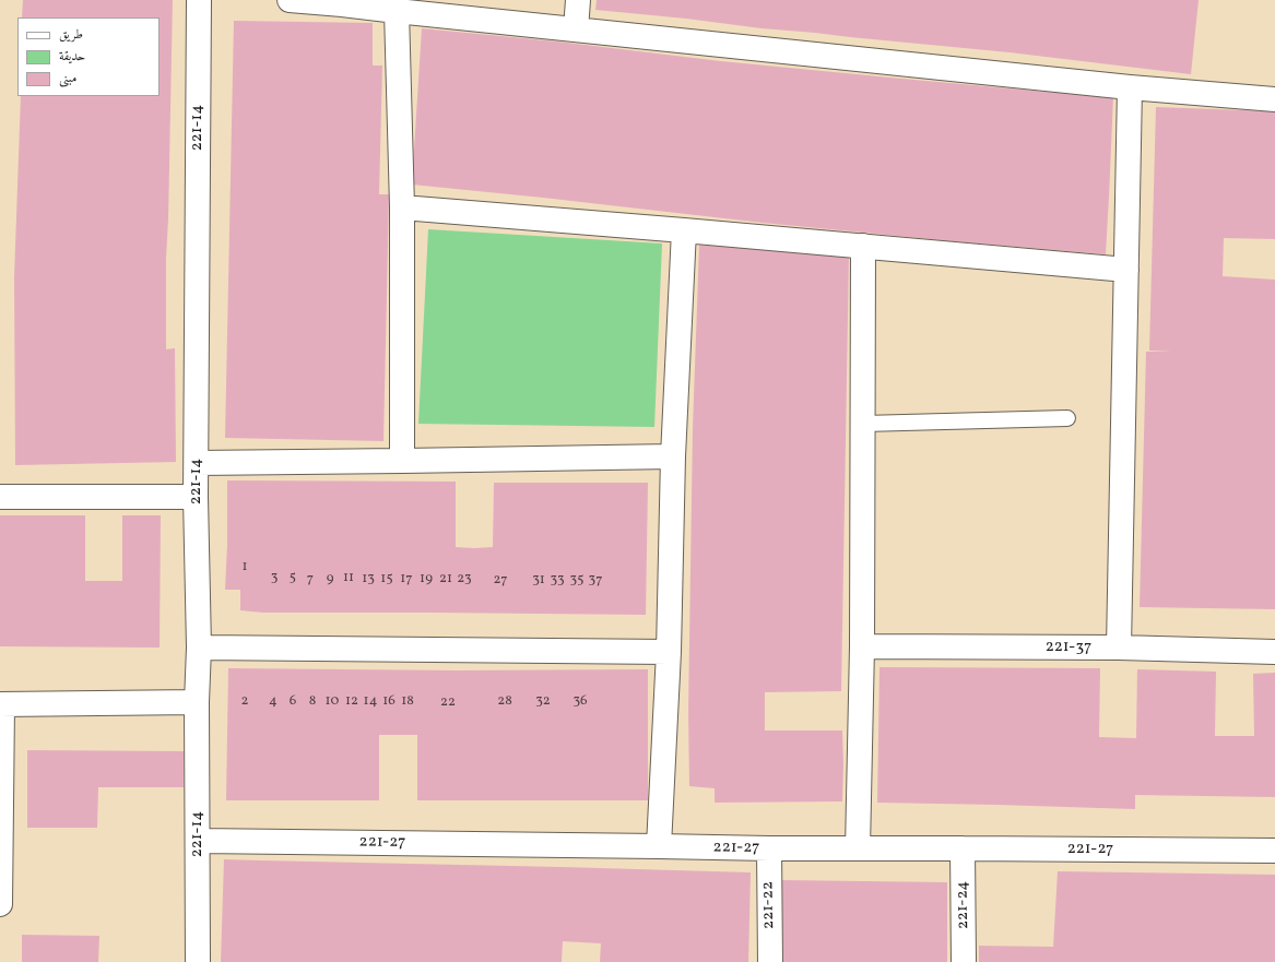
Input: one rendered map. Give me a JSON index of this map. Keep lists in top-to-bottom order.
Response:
{
  "streets": {
    "street": [
      "221-14",
      "221-37",
      "221-27",
      "221-22",
      "221-24"
    ]
  },
  "crossings": [
    ["221-14", "221-27"],
    ["221-27", "221-22"],
    ["221-27", "221-24"]
  ],
  "house_numbers": [
    "1",
    "3",
    "5",
    "11",
    "7",
    "9",
    "13",
    "15",
    "17",
    "19",
    "21",
    "23",
    "27",
    "31",
    "33",
    "35",
    "37",
    "2",
    "4",
    "6",
    "8",
    "10",
    "12",
    "14",
    "16",
    "18",
    "28",
    "32",
    "36",
    "22"
  ],
  "legend": ["طريق", "حديقة", "مبنى"]
}
